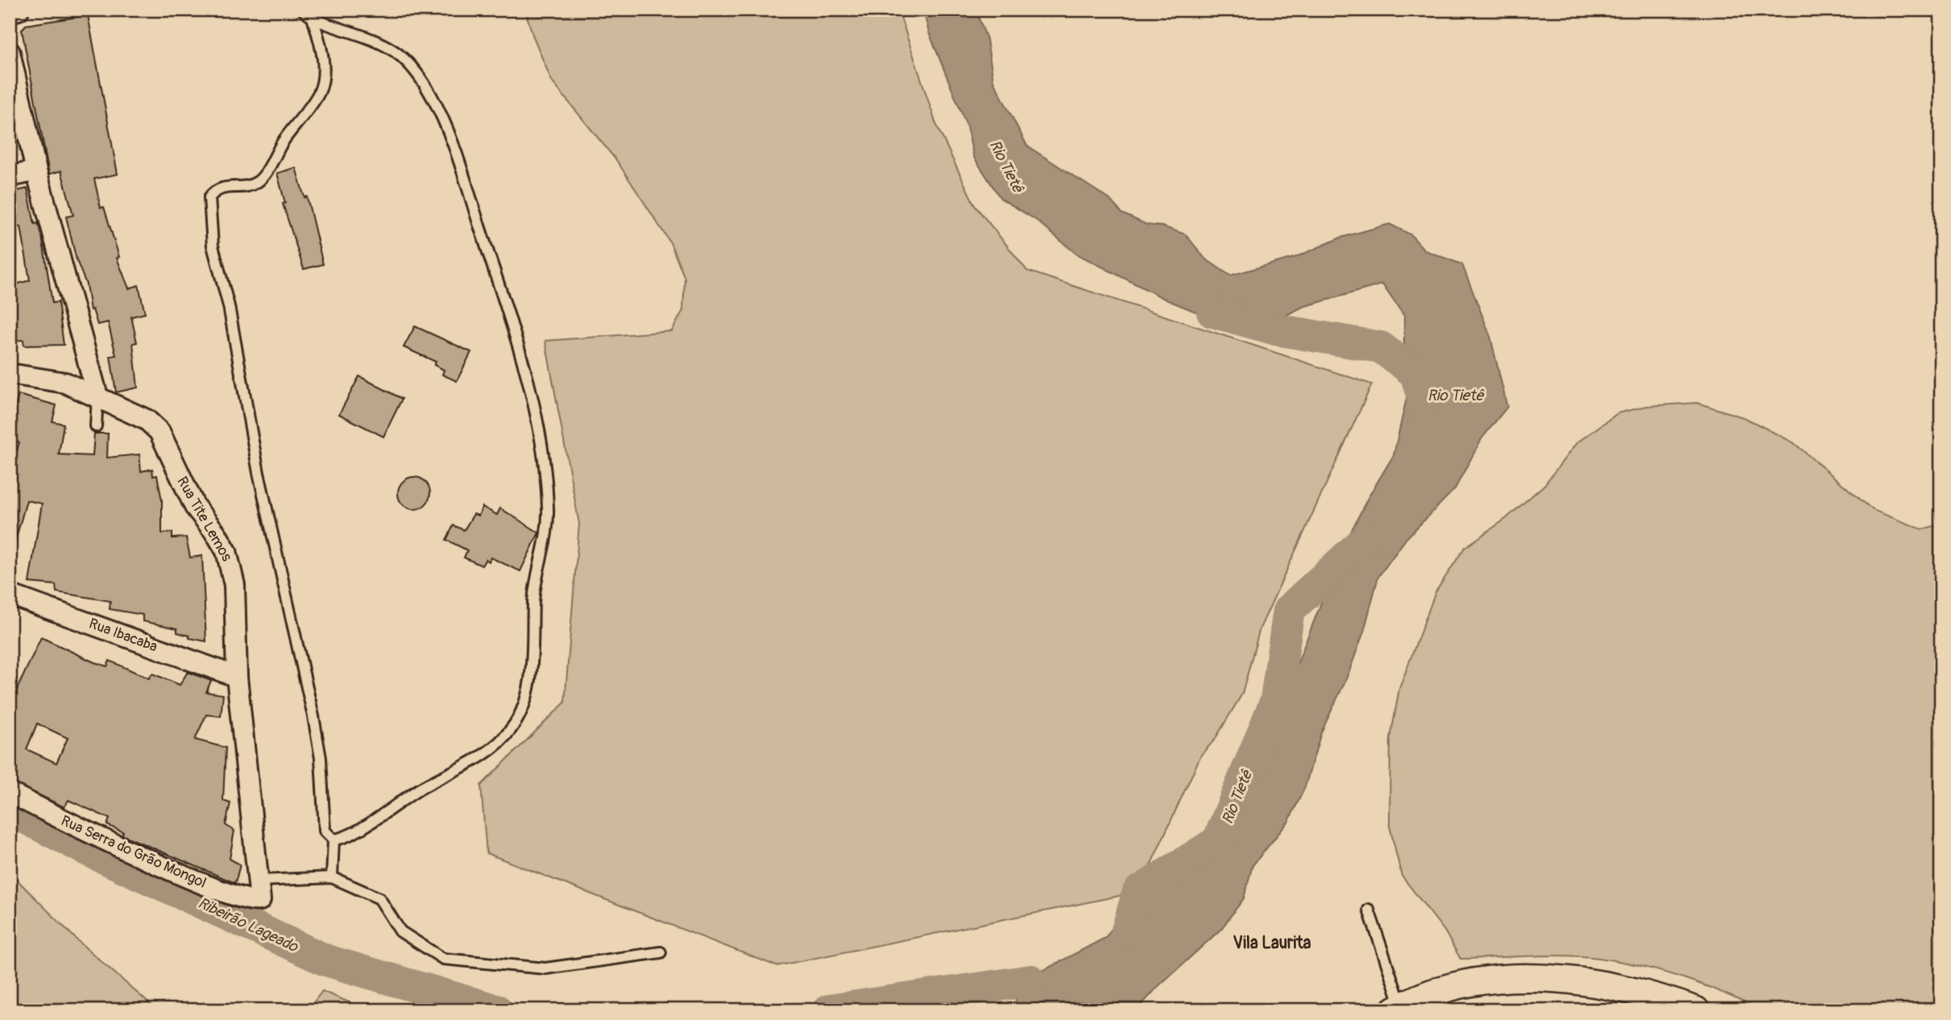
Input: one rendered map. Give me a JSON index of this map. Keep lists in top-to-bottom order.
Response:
{
  "streets": {
    "street": ["Rua Tite Lemos", "Rua Ibacaba", "Rua Serra do Grão Mongol"]
  },
  "crossings": [
    ["Rua Tite Lemos", "Rua Ibacaba"],
    ["Rua Tite Lemos", "Rua Serra do Grão Mongol"]
  ],
  "districts": ["Vila Laurita"],
  "water": ["Rio Tietê", "Ribeirão Lageado"]
}
